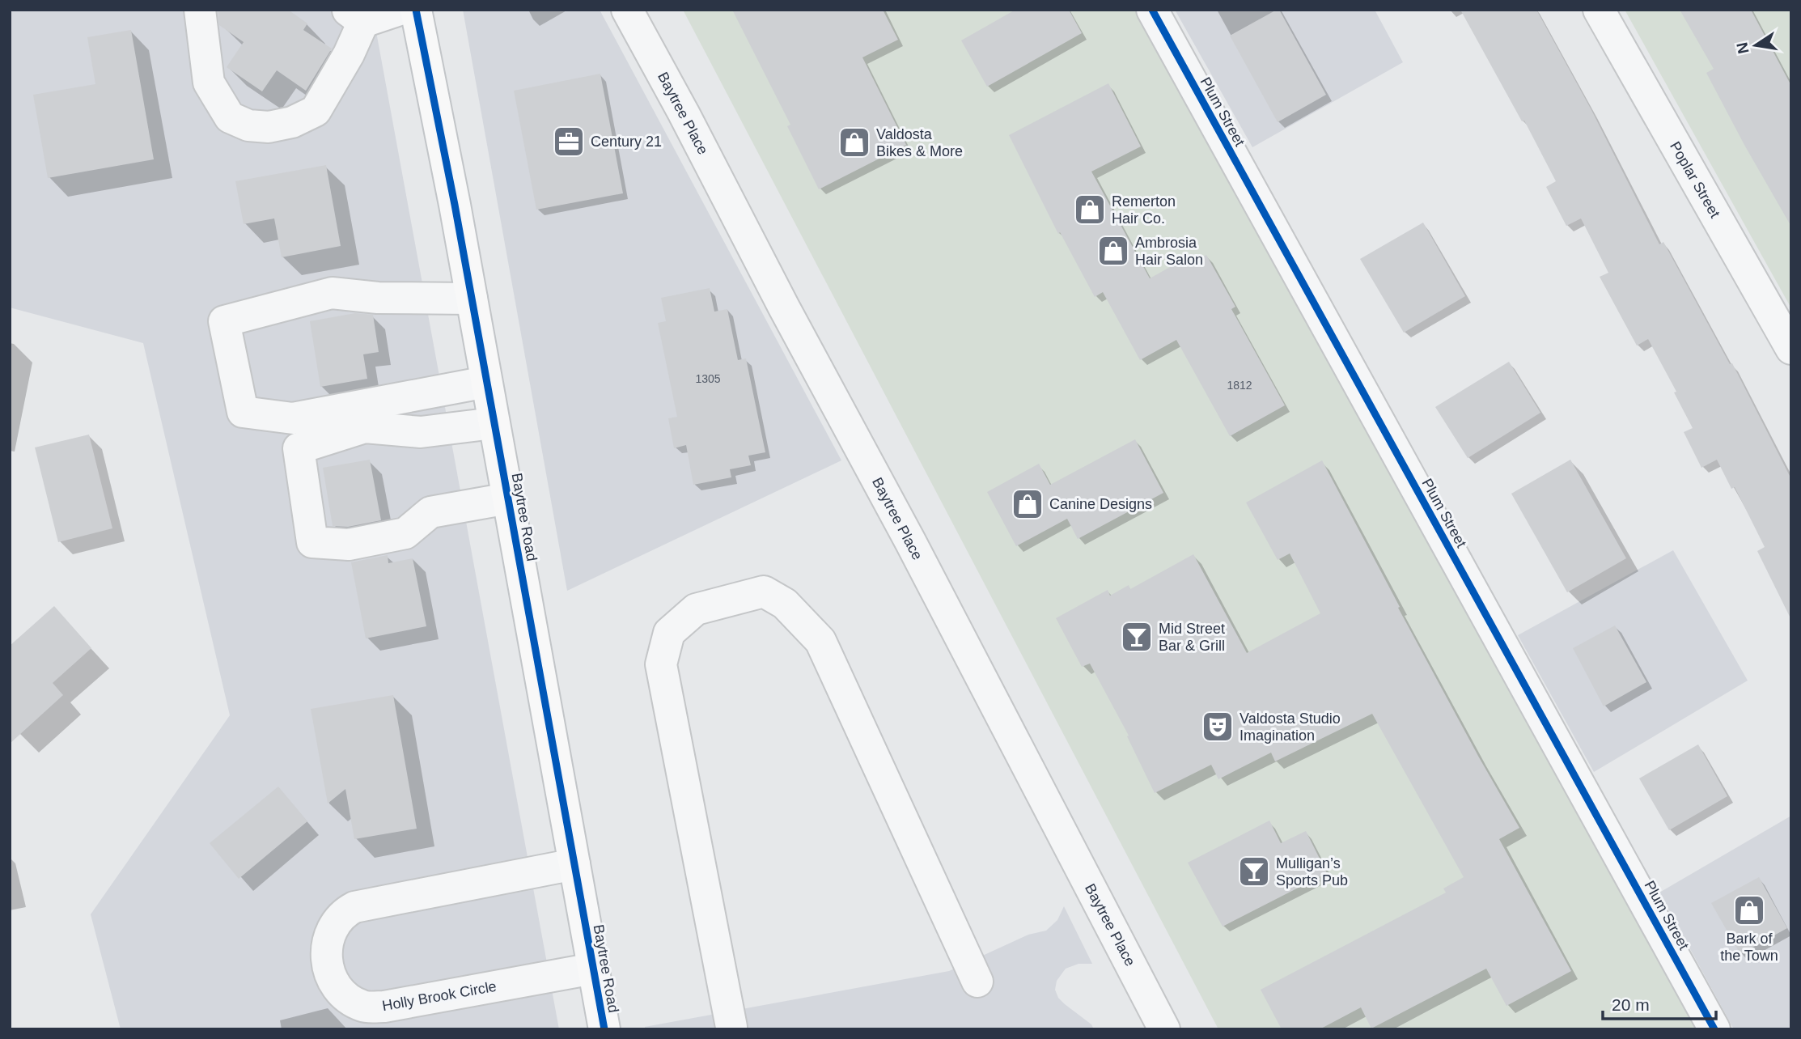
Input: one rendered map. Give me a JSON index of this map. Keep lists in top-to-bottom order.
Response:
{
  "streets": {
    "main road": ["Baytree Road"],
    "street": [
      "Plum Street",
      "Baytree Place",
      "Poplar Street",
      "Holly Brook Circle"
    ]
  },
  "crossings": [
    ["Baytree Road", "Holly Brook Circle"]
  ],
  "places": {
    "office": ["Century 21"],
    "shop": [
      "Valdosta Bikes & More",
      "Remerton Hair Co.",
      "Ambrosia Hair Salon",
      "Canine Designs",
      "Bark of the Town"
    ],
    "bar": ["Mid Street Bar & Grill", "Mulligan’s Sports Pub"],
    "theatre": ["Valdosta Studio Imagination"]
  },
  "house_numbers": ["1305", "1812"],
  "scale_bar": "20 m",
  "north": "left"
}
